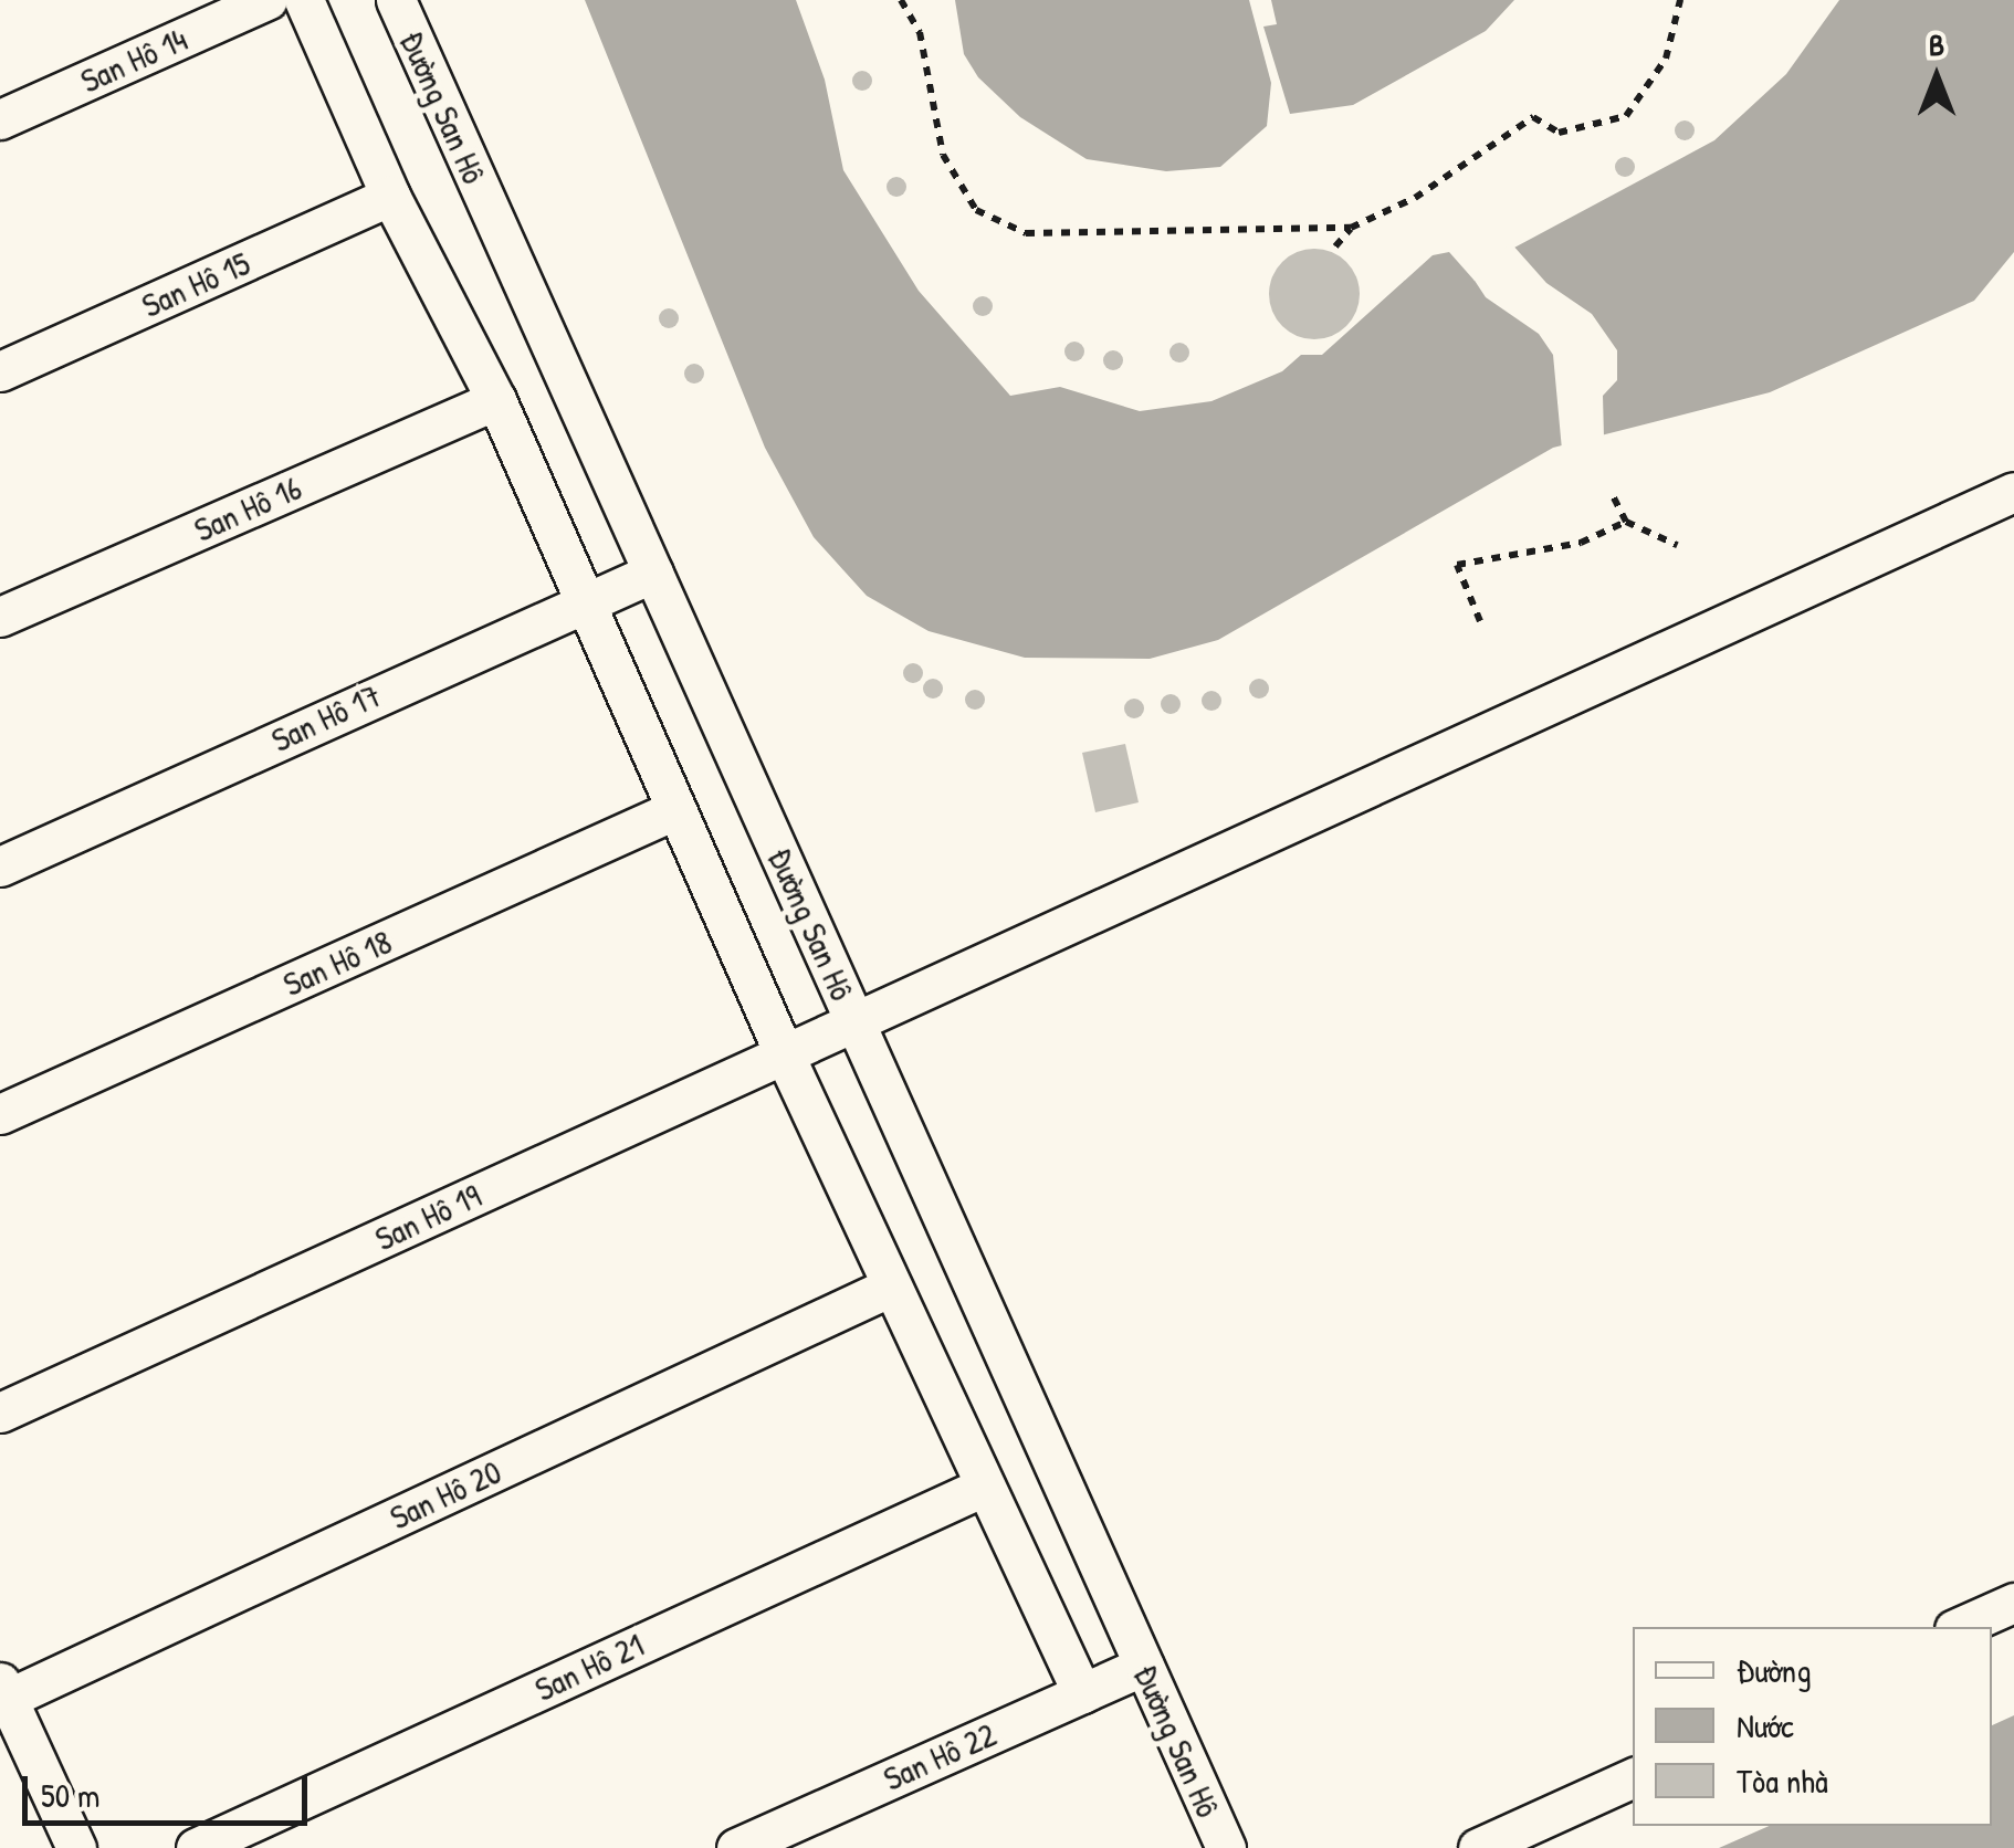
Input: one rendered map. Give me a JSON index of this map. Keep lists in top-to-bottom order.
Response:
{
  "streets": {
    "street": [
      "San Hô 14",
      "Đường San Hô",
      "San Hô 15",
      "San Hô 16",
      "San Hô 17",
      "San Hô 18",
      "San Hô 19",
      "San Hô 20",
      "San Hô 21",
      "San Hô 22"
    ]
  },
  "crossings": [
    ["Đường San Hô", "San Hô 17"],
    ["Đường San Hô", "San Hô 19"],
    ["Đường San Hô", "San Hô 22"]
  ],
  "legend": ["Đường", "Nước", "Tòa nhà"],
  "scale_bar": "50 m",
  "north": "top"
}
